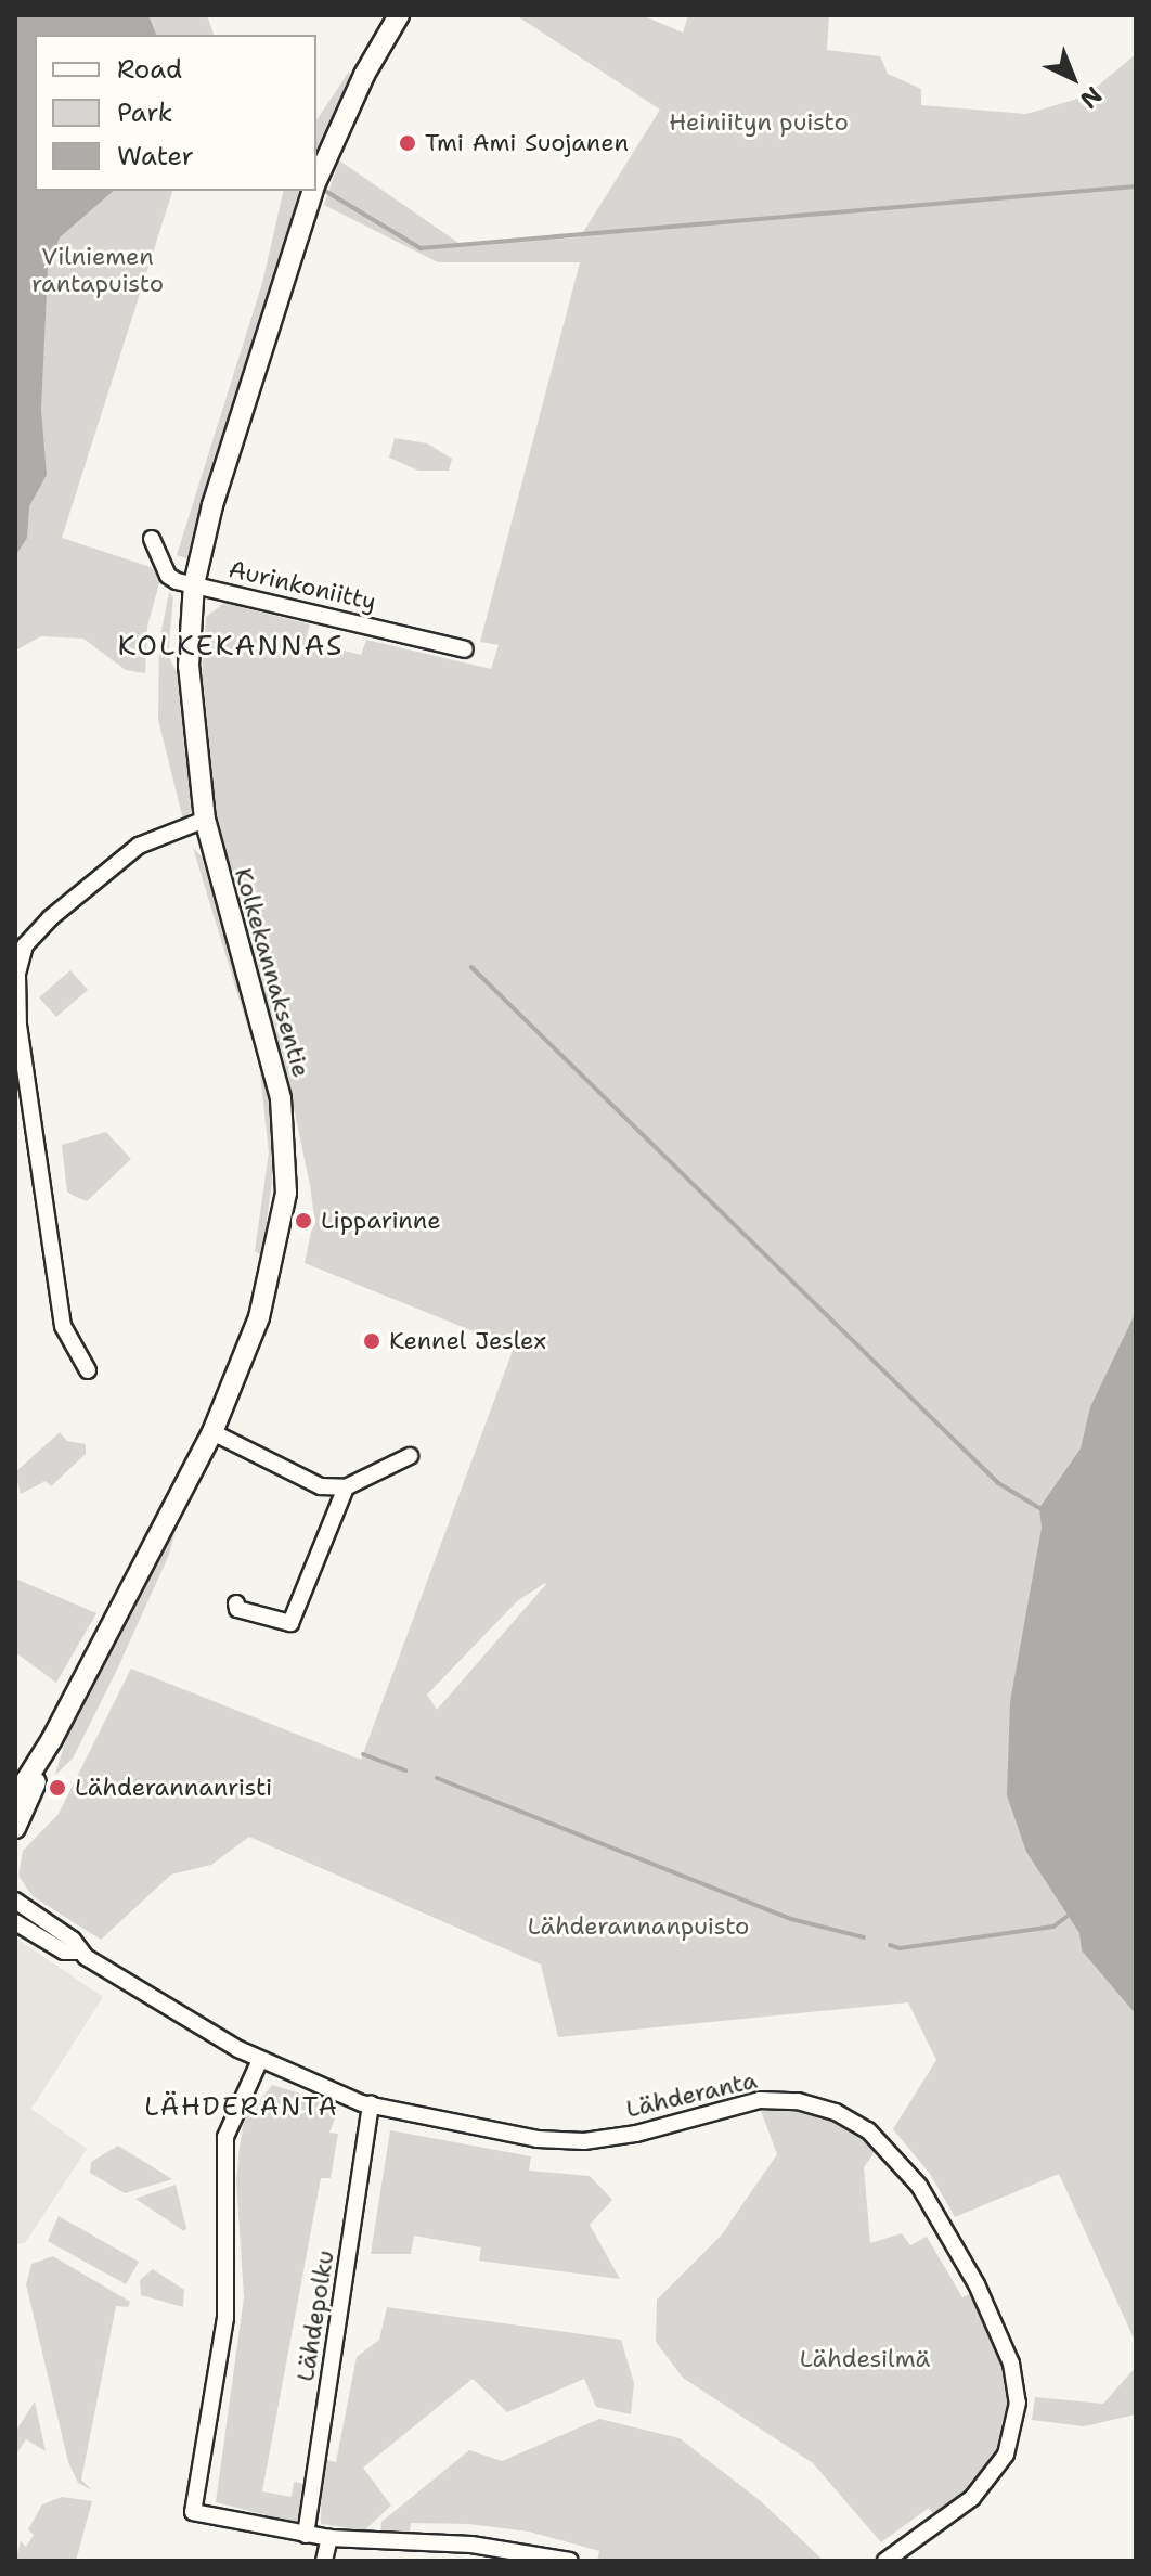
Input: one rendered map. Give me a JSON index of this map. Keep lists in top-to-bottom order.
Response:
{
  "streets": {
    "main road": ["Kolkekannaksentie"],
    "street": ["Aurinkoniitty", "Lähderanta", "Lähdepolku"]
  },
  "crossings": [
    ["Aurinkoniitty", "Kolkekannaksentie"],
    ["Lähderanta", "Lähdepolku"]
  ],
  "districts": ["KOLKEKANNAS", "LÄHDERANTA"],
  "parks": [
    "Heiniityn puisto",
    "Vilniemen rantapuisto",
    "Lähderannanpuisto",
    "Lähdesilmä"
  ],
  "places": [
    "Tmi Ami Suojanen",
    "Lipparinne",
    "Kennel Jeslex",
    "Lähderannanristi"
  ],
  "legend": ["Road", "Park", "Water"],
  "north": "bottom right"
}
